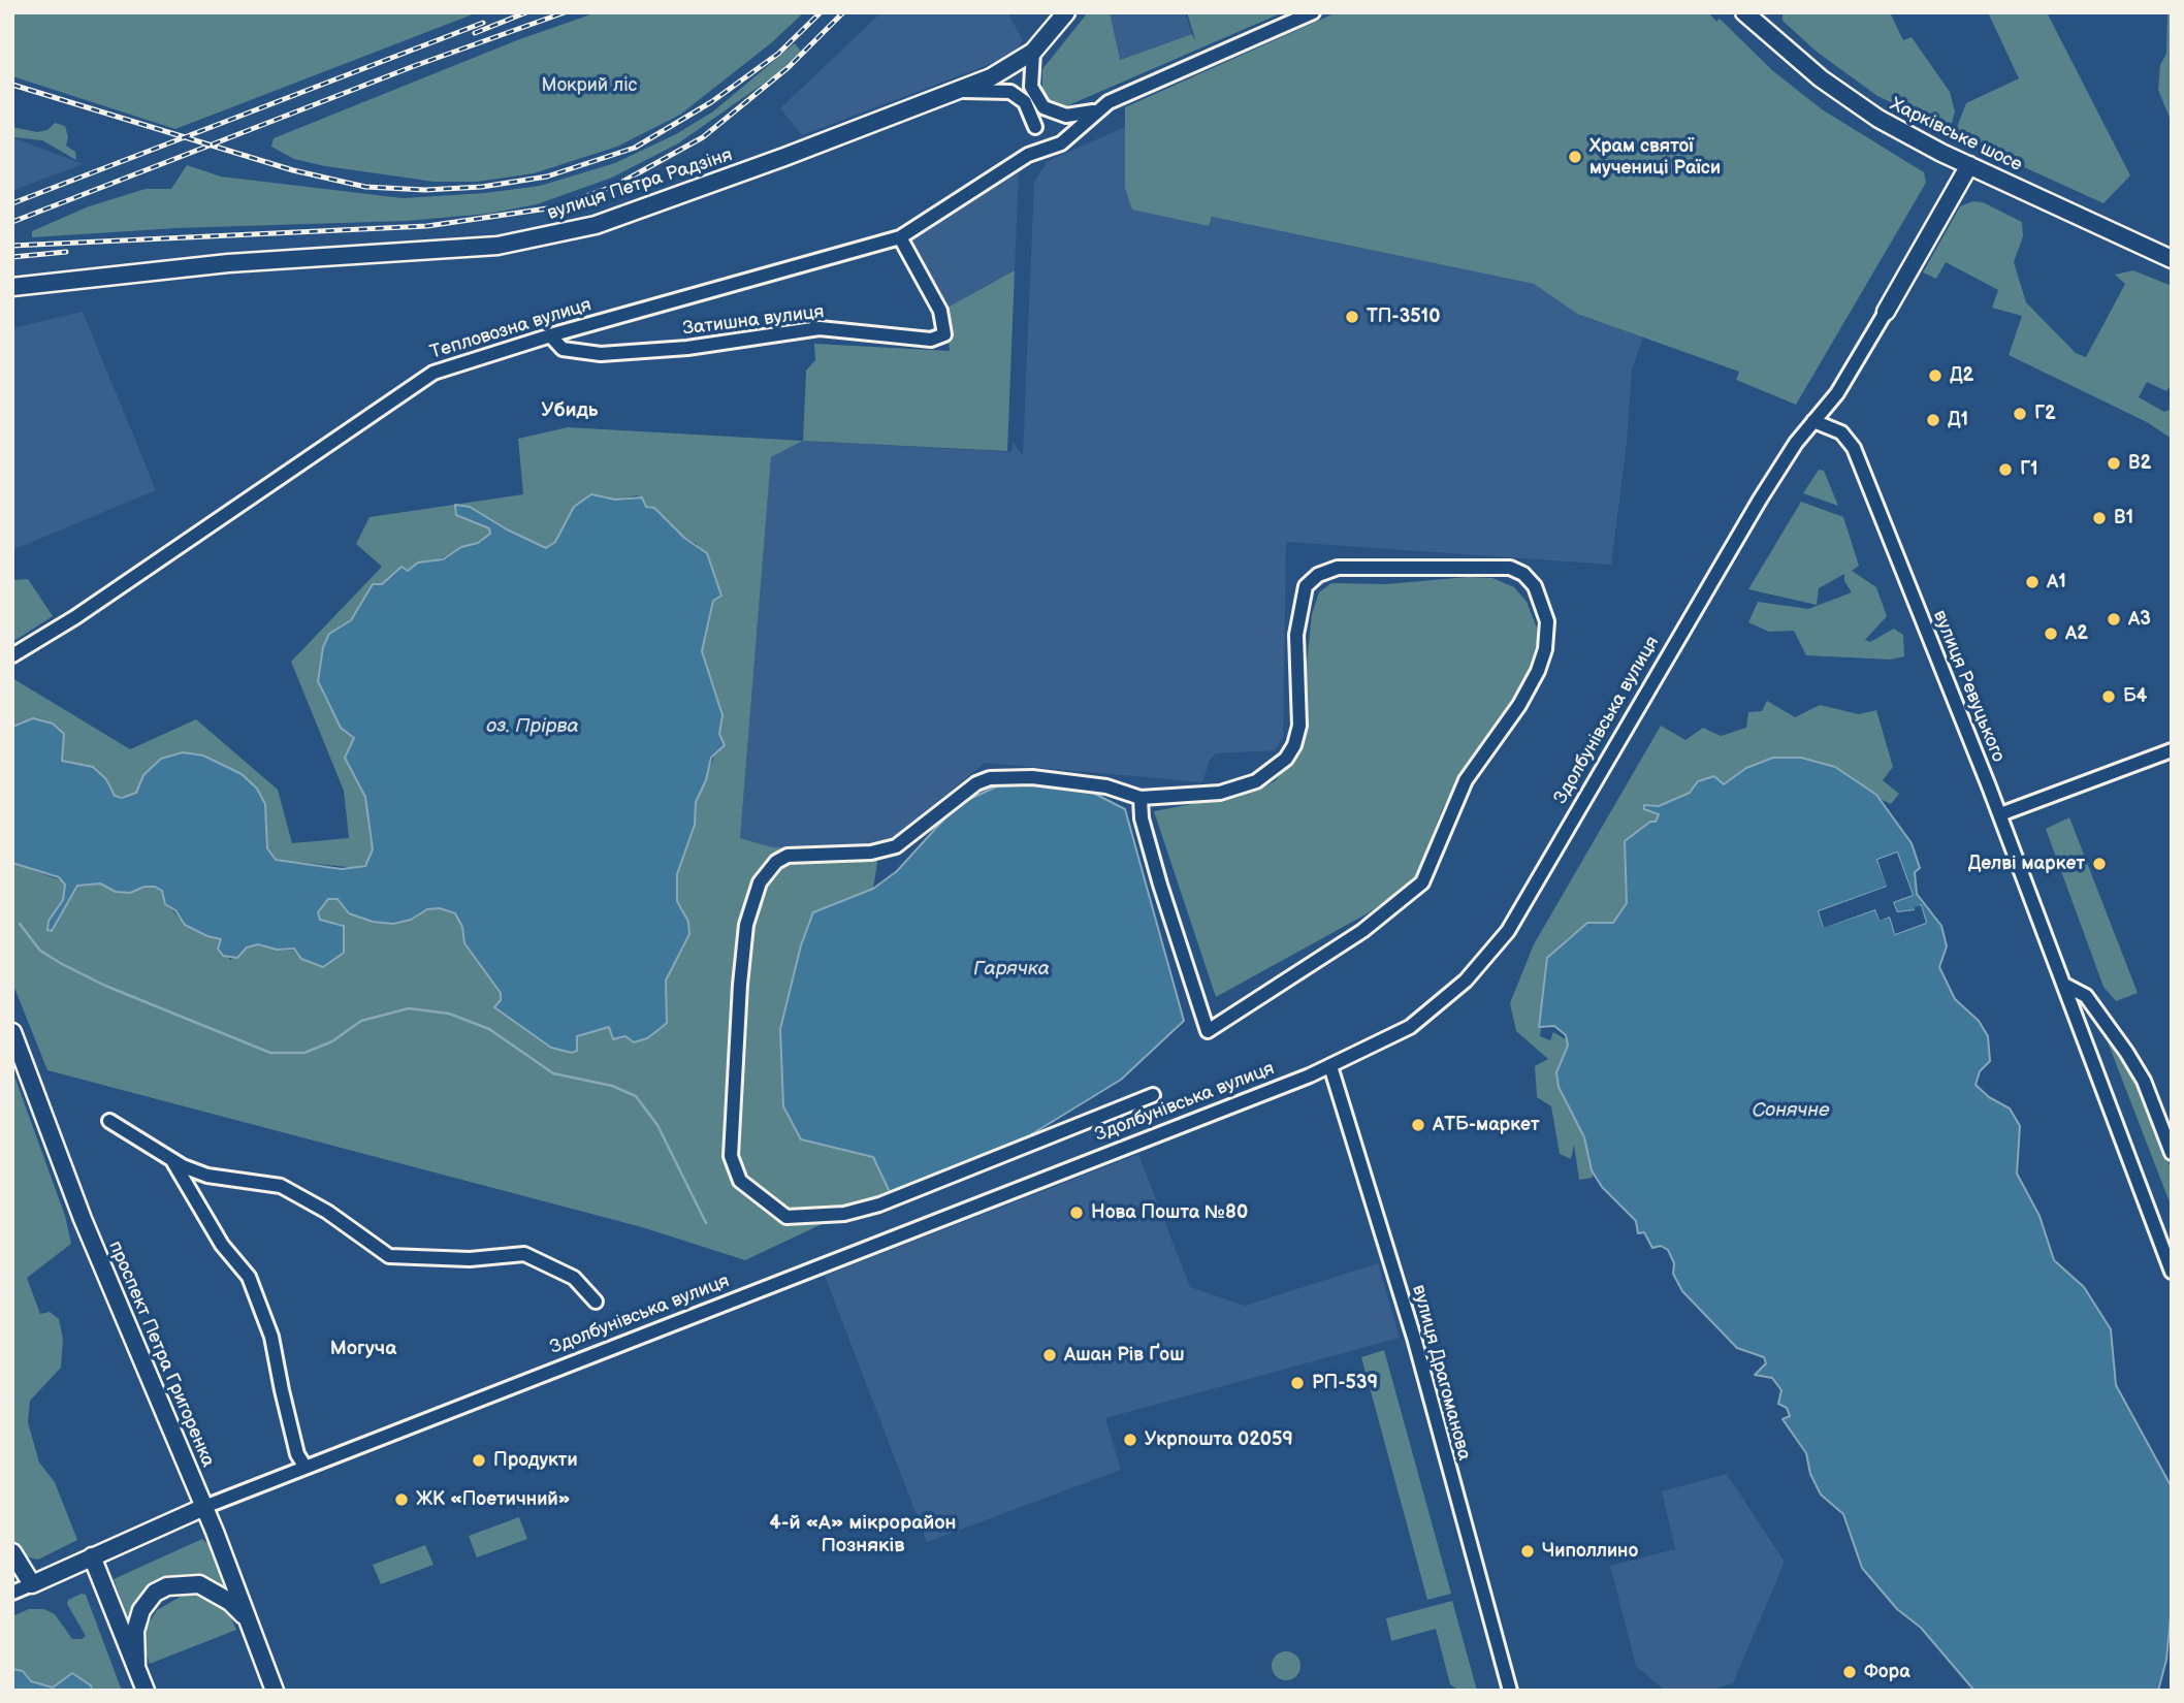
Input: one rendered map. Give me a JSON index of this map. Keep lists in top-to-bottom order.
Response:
{
  "streets": {
    "main road": [
      "Харківське шосе",
      "вулиця Петра Радзіня",
      "Здолбунівська вулиця",
      "проспект Петра Григоренка"
    ],
    "street": [
      "Затишна вулиця",
      "Тепловозна вулиця",
      "вулиця Ревуцького",
      "вулиця Драгоманова"
    ]
  },
  "crossings": [
    ["Харківське шосе", "Здолбунівська вулиця"],
    ["Затишна вулиця", "Тепловозна вулиця"],
    ["вулиця Ревуцького", "Здолбунівська вулиця"],
    ["Здолбунівська вулиця", "проспект Петра Григоренка"],
    ["Здолбунівська вулиця", "вулиця Драгоманова"]
  ],
  "districts": ["Убидь", "Могуча", "4-й «А» мікрорайон Позняків"],
  "water": ["оз. Прірва", "Гарячка", "Сонячне"],
  "parks": ["Мокрий ліс"],
  "places": [
    "Храм святої мучениці Раїси",
    "ТП-3510",
    "Д2",
    "Г2",
    "Д1",
    "В2",
    "Г1",
    "В1",
    "А1",
    "А3",
    "А2",
    "Б4",
    "Делві маркет",
    "АТБ-маркет",
    "Нова Пошта №80",
    "Ашан Рів Ґош",
    "РП-539",
    "Укрпошта 02059",
    "Продукти",
    "ЖК «Поетичний»",
    "Чиполлино",
    "Фора"
  ]
}
